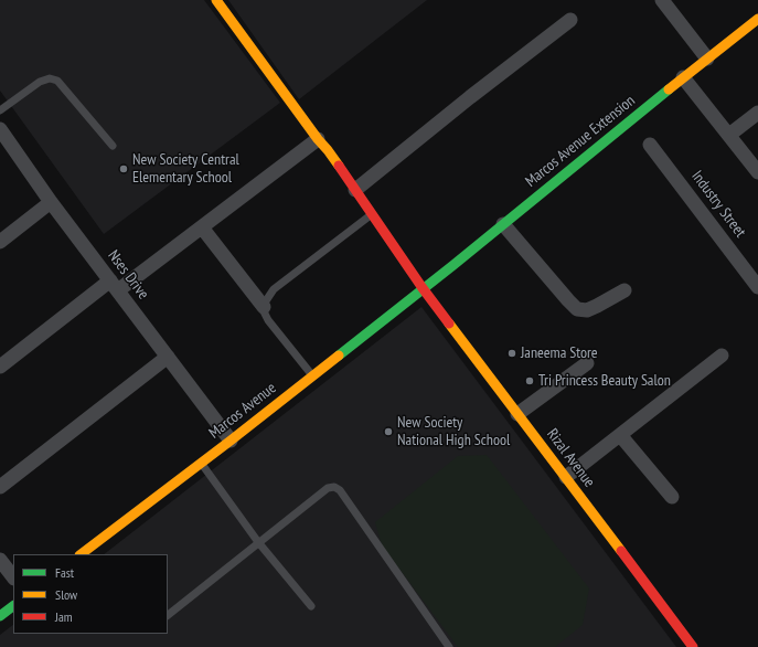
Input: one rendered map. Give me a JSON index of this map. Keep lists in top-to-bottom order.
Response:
{
  "streets": {
    "street": [
      "Marcos Avenue Extension",
      "Industry Street",
      "Nses Drive",
      "Marcos Avenue",
      "Rizal Avenue"
    ]
  },
  "crossings": [
    ["Marcos Avenue Extension", "Marcos Avenue"],
    ["Marcos Avenue Extension", "Rizal Avenue"],
    ["Nses Drive", "Marcos Avenue"],
    ["Marcos Avenue", "Rizal Avenue"]
  ],
  "places": [
    "New Society Central Elementary School",
    "Janeema Store",
    "Tri Princess Beauty Salon",
    "New Society National High School"
  ],
  "legend": ["Fast", "Slow", "Jam"]
}
